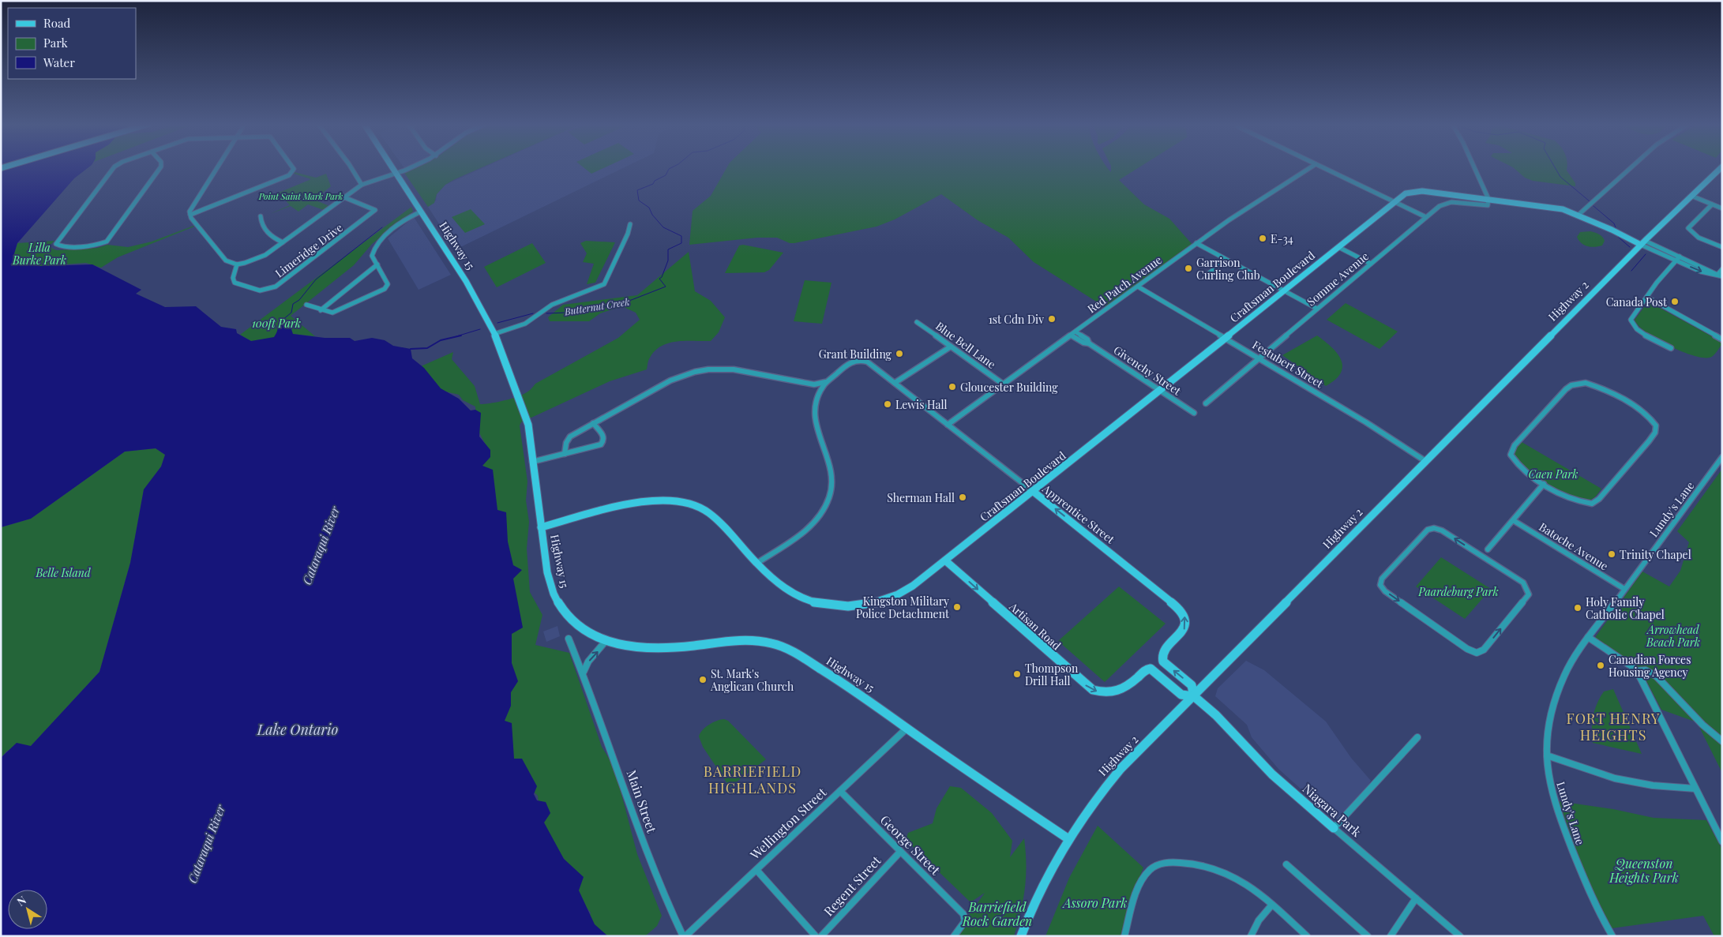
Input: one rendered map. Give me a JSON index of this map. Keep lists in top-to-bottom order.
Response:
{
  "streets": {
    "main road": [
      "Highway 15",
      "Craftsman Boulevard",
      "Highway 2",
      "Artisan Road",
      "Niagara Park"
    ],
    "street": [
      "Limeridge Drive",
      "Somme Avenue",
      "Red Patch Avenue",
      "Blue Bell Lane",
      "Festubert Street",
      "Givenchy Street",
      "Lundy's Lane",
      "Apprentice Street",
      "Batoche Avenue",
      "Main Street",
      "Wellington Street",
      "George Street",
      "Regent Street"
    ]
  },
  "crossings": [
    ["Highway 15", "Craftsman Boulevard"],
    ["Highway 15", "Highway 2"],
    ["Highway 15", "Wellington Street"],
    ["Somme Avenue", "Craftsman Boulevard"],
    ["Somme Avenue", "Festubert Street"],
    ["Red Patch Avenue", "Blue Bell Lane"],
    ["Red Patch Avenue", "Festubert Street"],
    ["Red Patch Avenue", "Givenchy Street"],
    ["Red Patch Avenue", "Apprentice Street"],
    ["Craftsman Boulevard", "Highway 2"],
    ["Craftsman Boulevard", "Festubert Street"],
    ["Craftsman Boulevard", "Givenchy Street"],
    ["Craftsman Boulevard", "Apprentice Street"],
    ["Craftsman Boulevard", "Artisan Road"],
    ["Highway 2", "Festubert Street"],
    ["Highway 2", "Apprentice Street"],
    ["Highway 2", "Artisan Road"],
    ["Highway 2", "Niagara Park"],
    ["Lundy's Lane", "Batoche Avenue"],
    ["Apprentice Street", "Artisan Road"],
    ["Apprentice Street", "Niagara Park"],
    ["Artisan Road", "Niagara Park"],
    ["Main Street", "Wellington Street"],
    ["Wellington Street", "George Street"],
    ["George Street", "Regent Street"]
  ],
  "one_way": ["Apprentice Street", "Artisan Road"],
  "districts": ["FORT HENRY HEIGHTS", "BARRIEFIELD HIGHLANDS"],
  "water": ["Butternut Creek", "Cataraqui River", "Lake Ontario"],
  "parks": [
    "Point Saint Mark Park",
    "Lilla Burke Park",
    "100ft Park",
    "Caen Park",
    "Belle Island",
    "Paardeburg Park",
    "Arrowhead Beach Park",
    "Queenston Heights Park",
    "Assoro Park",
    "Barriefield Rock Garden"
  ],
  "places": [
    "E-34",
    "Garrison Curling Club",
    "Canada Post",
    "1st Cdn Div",
    "Grant Building",
    "Gloucester Building",
    "Lewis Hall",
    "Sherman Hall",
    "Trinity Chapel",
    "Kingston Military Police Detachment",
    "Holy Family Catholic Chapel",
    "Canadian Forces Housing Agency",
    "Thompson Drill Hall",
    "St. Mark's Anglican Church"
  ],
  "legend": ["Road", "Park", "Water"],
  "north": "top left"
}
